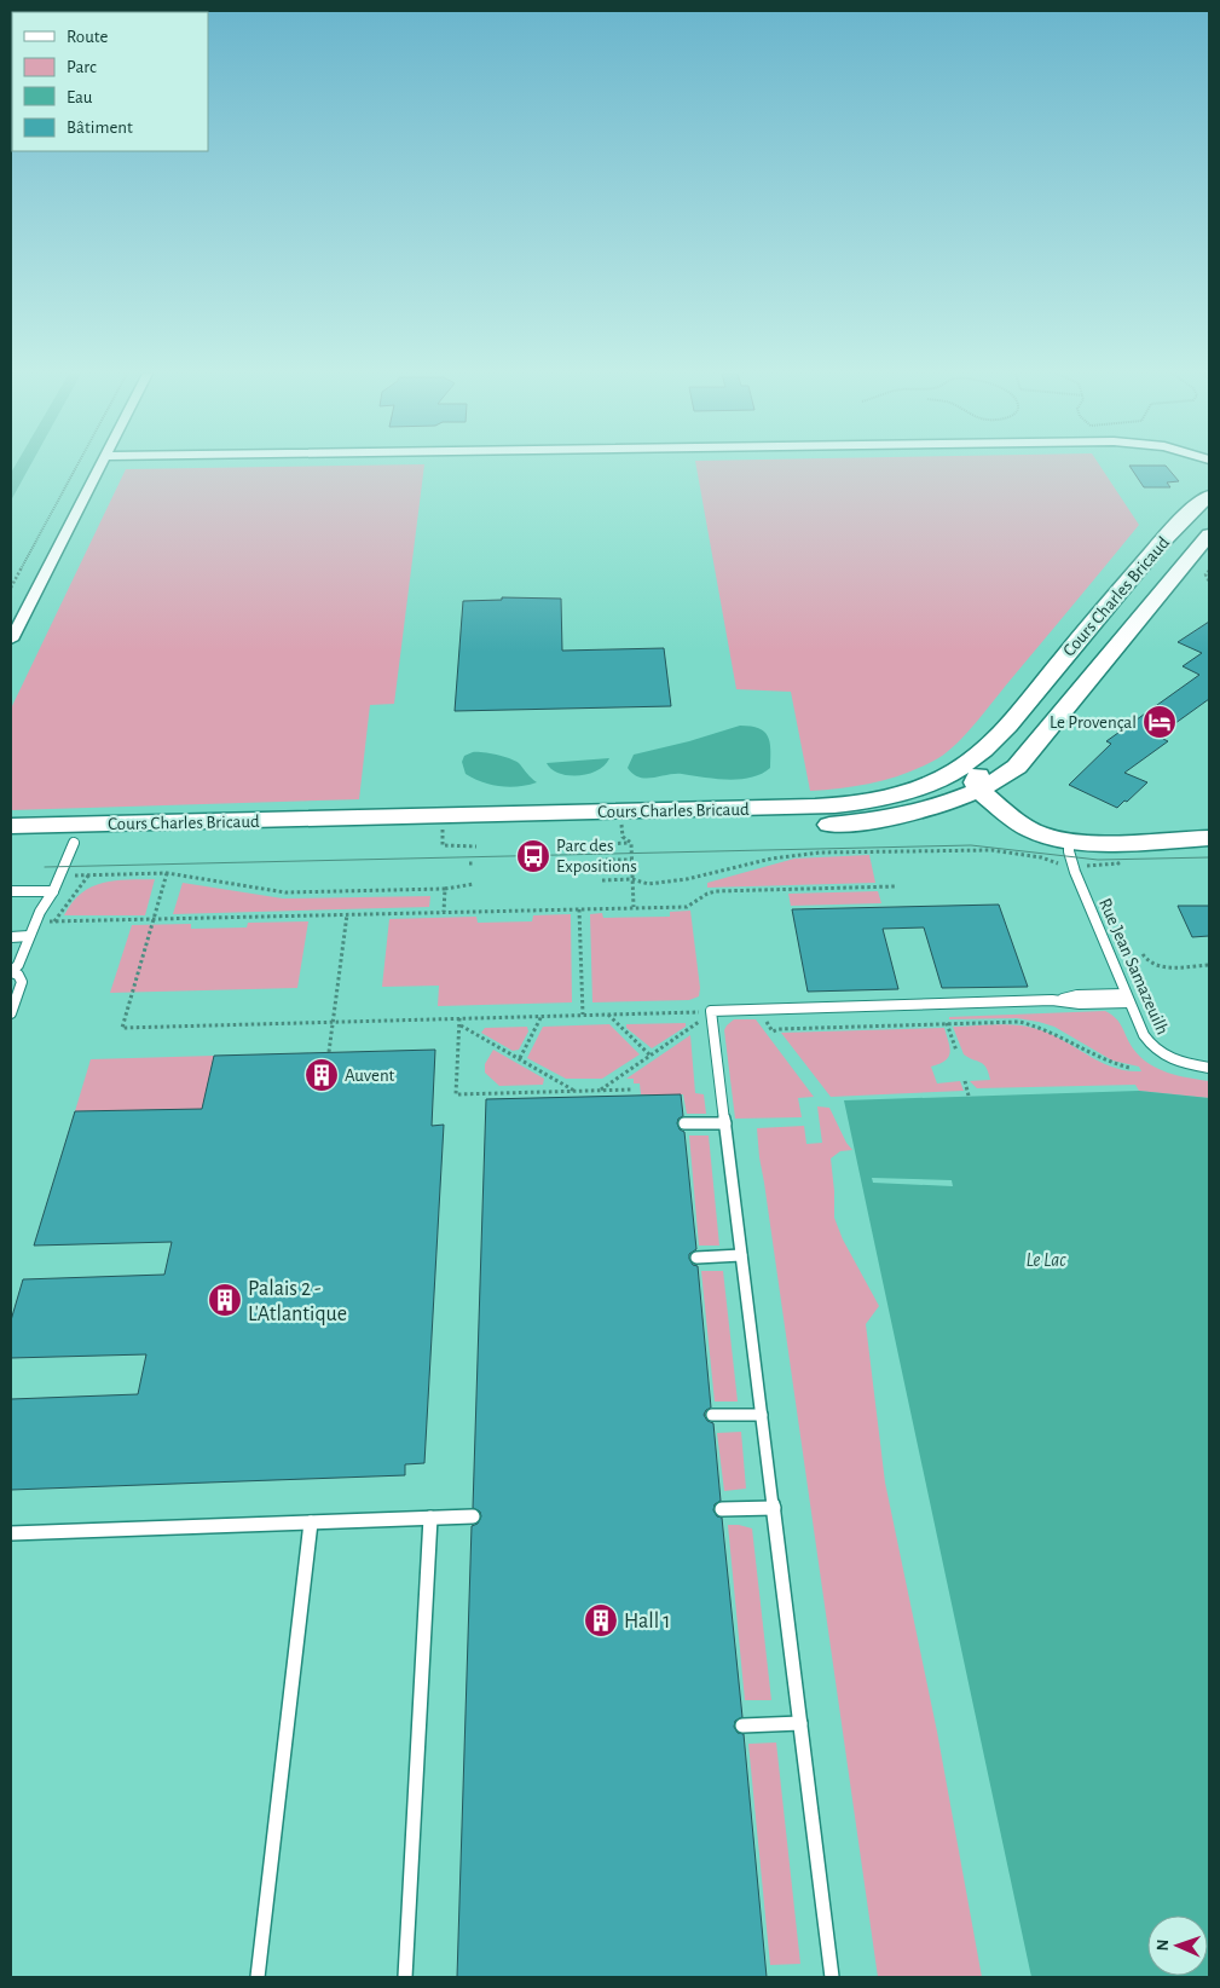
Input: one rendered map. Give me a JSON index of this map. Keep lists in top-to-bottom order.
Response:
{
  "streets": {
    "main road": ["Cours Charles Bricaud"],
    "lane": ["Rue Jean Samazeuilh"]
  },
  "water": ["Le Lac"],
  "places": {
    "hotel": ["Le Provençal"],
    "bus stop": ["Parc des Expositions"],
    "building": ["Auvent", "Palais 2 - L'Atlantique", "Hall 1"]
  },
  "legend": [
    "Route",
    "Parc",
    "Eau",
    "Bâtiment"
  ],
  "north": "left"
}
